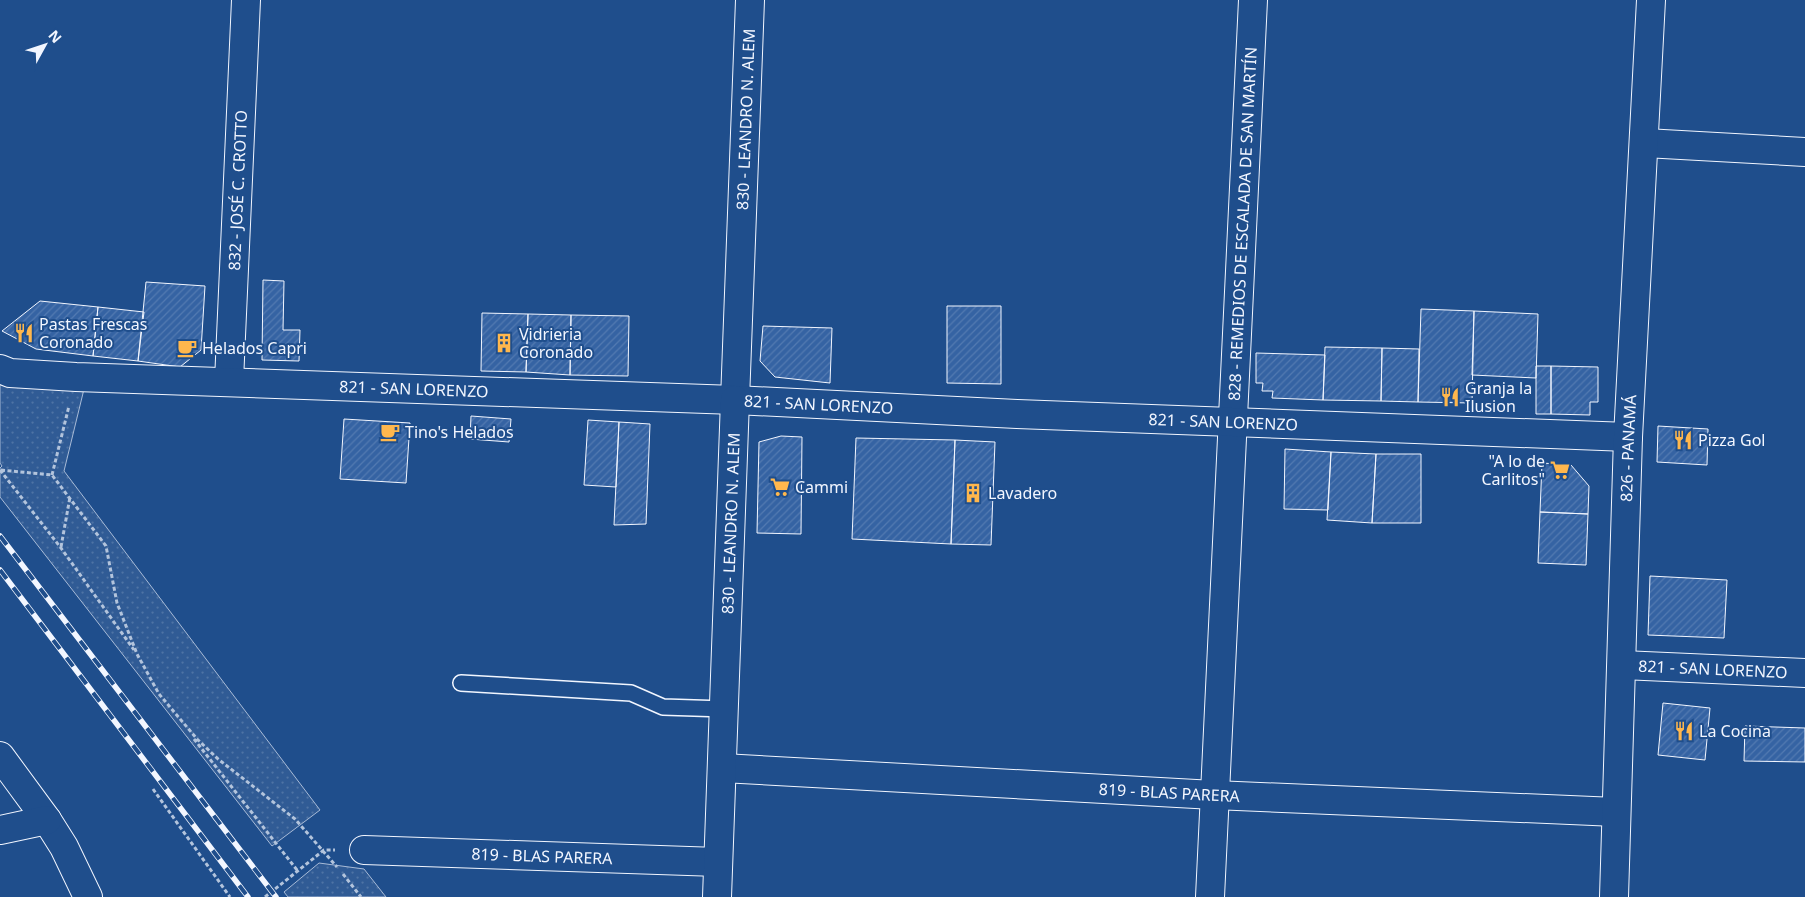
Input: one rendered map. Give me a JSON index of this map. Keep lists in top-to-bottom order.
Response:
{
  "streets": {
    "street": [
      "830 - LEANDRO N. ALEM",
      "832 - JOSÉ C. CROTTO",
      "828 - REMEDIOS DE ESCALADA DE SAN MARTÍN",
      "821 - SAN LORENZO",
      "826 - PANAMÁ",
      "819 - BLAS PARERA"
    ]
  },
  "crossings": [
    ["830 - LEANDRO N. ALEM", "821 - SAN LORENZO"],
    ["830 - LEANDRO N. ALEM", "819 - BLAS PARERA"],
    ["832 - JOSÉ C. CROTTO", "821 - SAN LORENZO"],
    ["828 - REMEDIOS DE ESCALADA DE SAN MARTÍN", "821 - SAN LORENZO"],
    ["828 - REMEDIOS DE ESCALADA DE SAN MARTÍN", "819 - BLAS PARERA"],
    ["821 - SAN LORENZO", "826 - PANAMÁ"],
    ["826 - PANAMÁ", "819 - BLAS PARERA"]
  ],
  "places": {
    "restaurant": [
      "Pastas Frescas Coronado",
      "Granja la Ilusion",
      "Pizza Gol",
      "La Cocina"
    ],
    "building": ["Vidrieria Coronado", "Lavadero"],
    "cafe": ["Helados Capri", "Tino's Helados"],
    "supermarket": ["\"A lo de Carlitos\"", "Cammi"]
  },
  "north": "top right"
}
